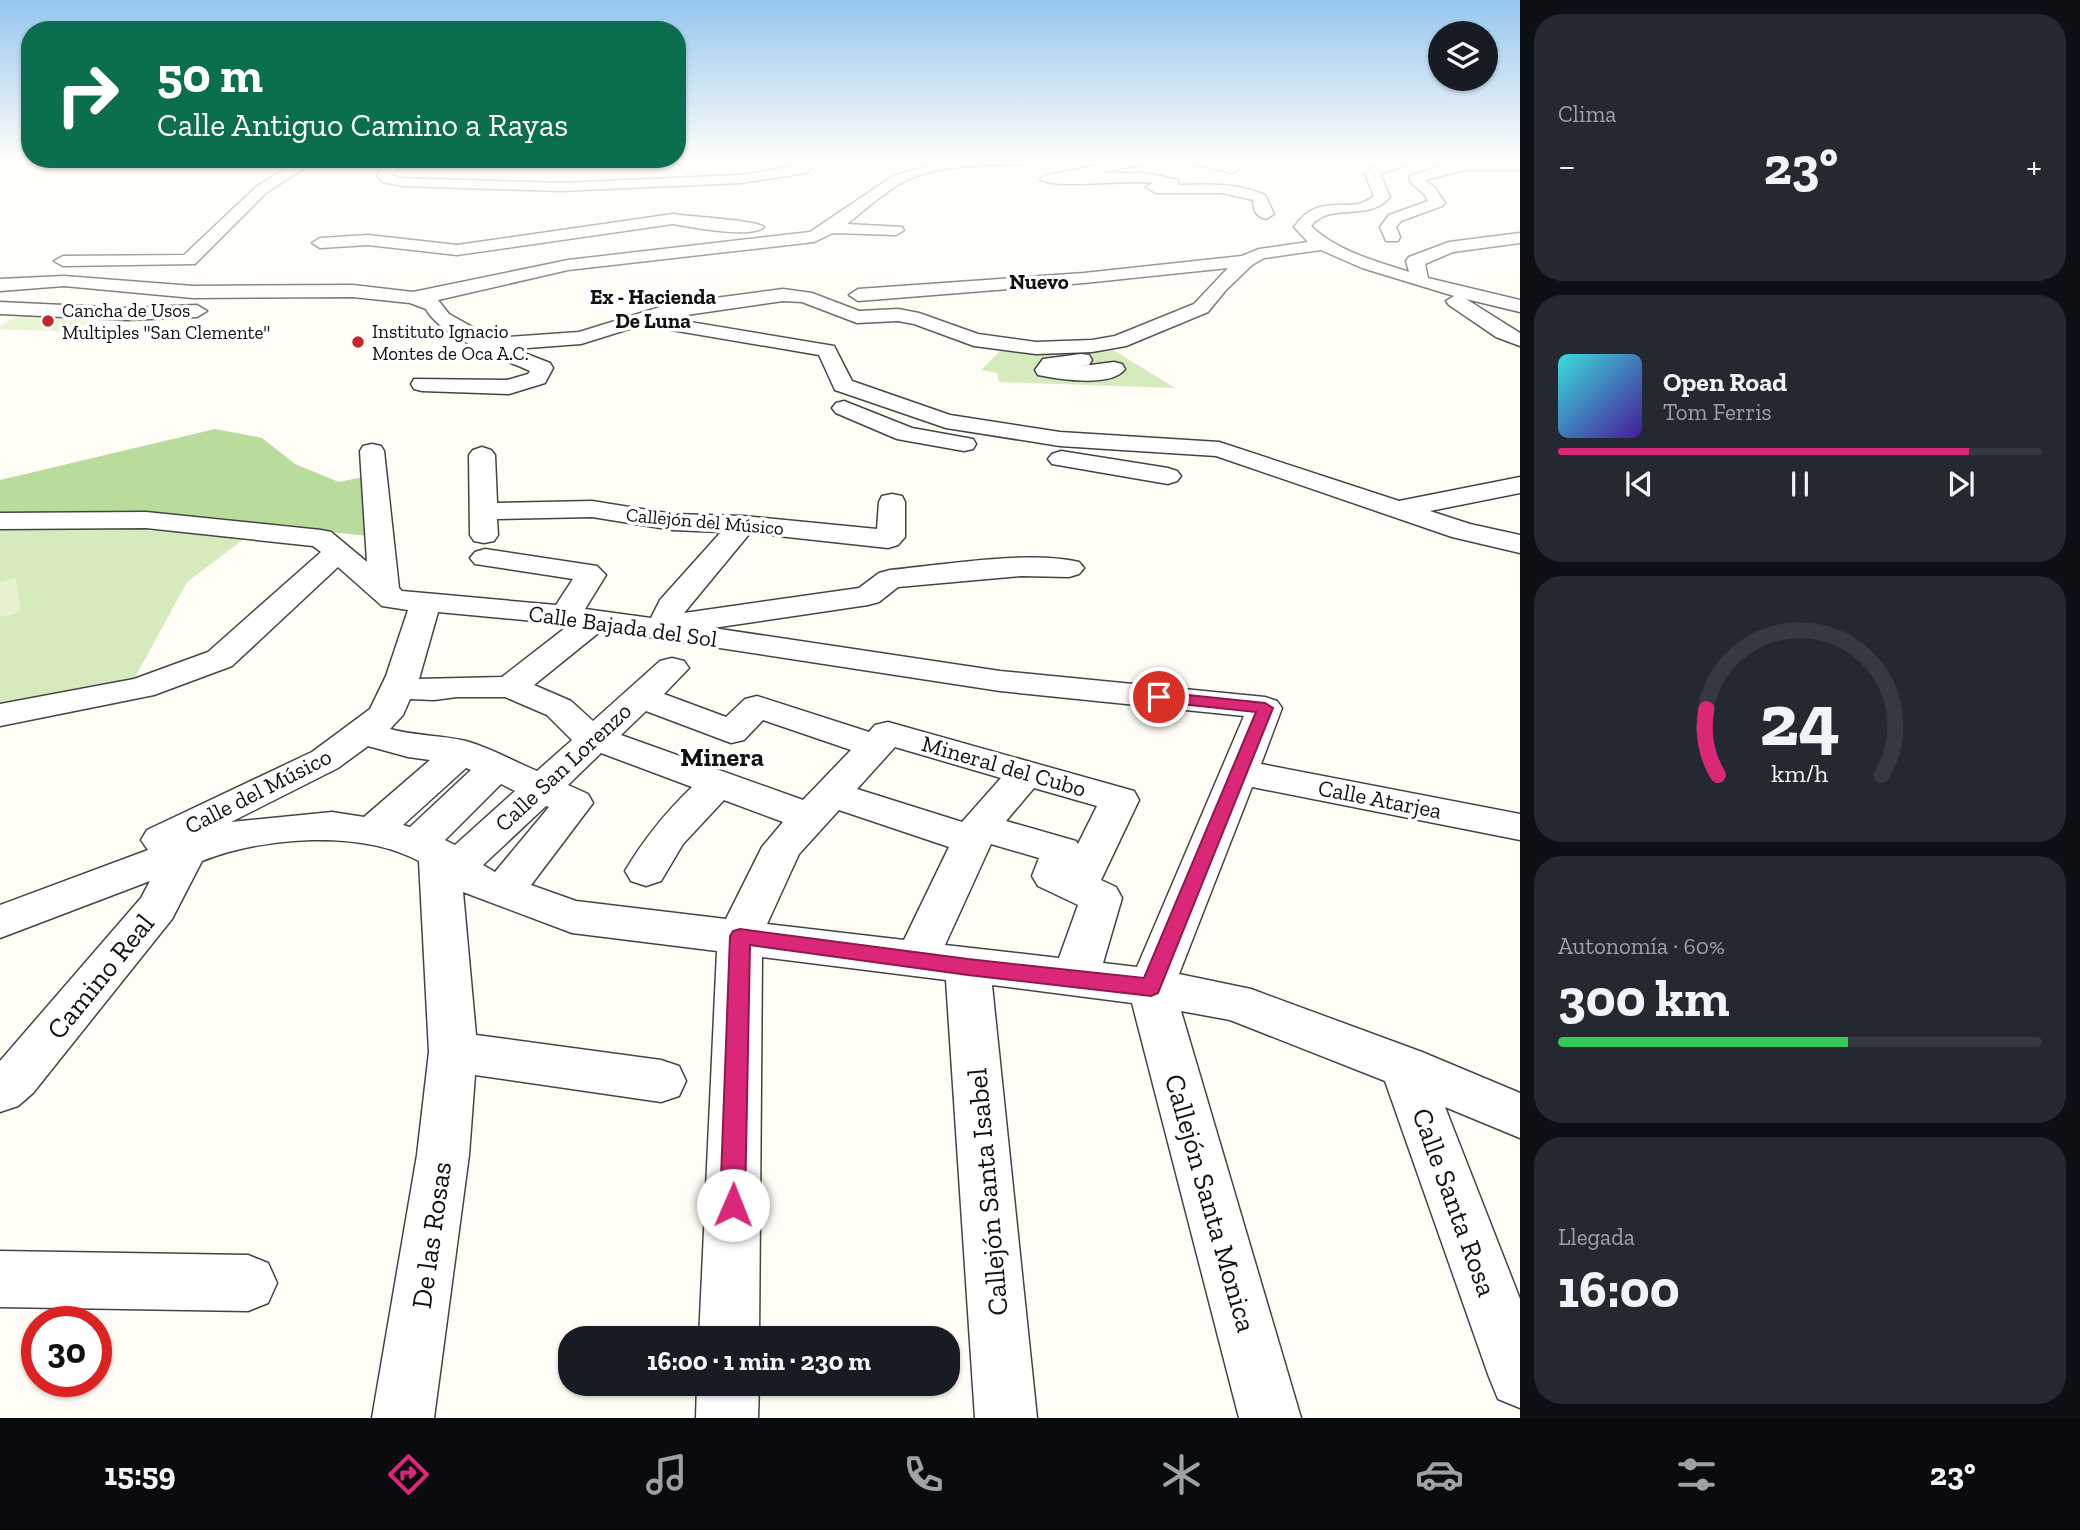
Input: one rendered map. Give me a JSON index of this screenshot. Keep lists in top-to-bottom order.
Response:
{
  "streets": {
    "street": [
      "Callejón del Músico",
      "Calle Bajada del Sol",
      "Mineral del Cubo",
      "Calle San Lorenzo",
      "Calle del Músico",
      "Calle Atarjea",
      "Camino Real",
      "Callejón Santa Isabel",
      "Calle Santa Rosa",
      "Callejón Santa Monica",
      "De las Rosas"
    ]
  },
  "crossings": [
    ["Calle Bajada del Sol", "Calle del Músico"],
    ["Calle Bajada del Sol", "Calle Atarjea"],
    ["Mineral del Cubo", "Calle San Lorenzo"],
    ["Calle San Lorenzo", "De las Rosas"]
  ],
  "districts": ["Nuevo", "Ex - Hacienda De Luna", "Minera"],
  "places": ["Cancha de Usos Multiples \"San Clemente\"", "Instituto Ignacio Montes de Oca A.C."],
  "page": {
    "tile": [
      "Clima",
      ["Autonomía · 60%", "300 km"],
      ["Llegada", "16:00"]
    ],
    "turn": ["50 m", "Calle Antiguo Camino a Rayas"],
    "heat": ["−", "23°", "+"],
    "song": ["Open Road", "Tom Ferris"],
    "limit": "30",
    "trip": "16:00 · 1 min · 230 m",
    "tabs": ["15:59", "23°"],
    "gauge": ["24", "km/h"]
  }
}
